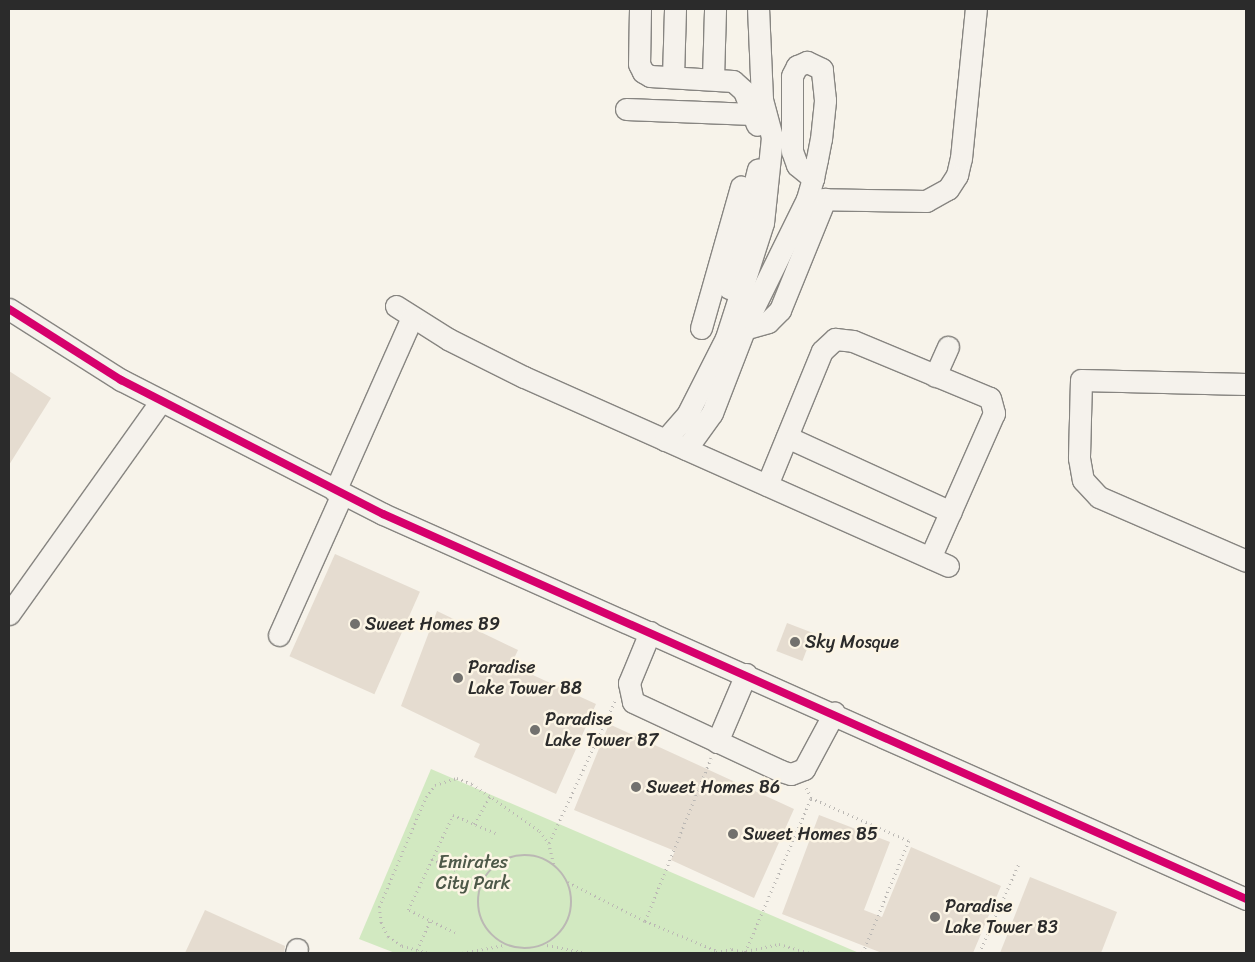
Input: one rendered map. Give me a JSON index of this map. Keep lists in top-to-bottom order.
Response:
{
  "parks": ["Emirates City Park"],
  "places": [
    "Sweet Homes B9",
    "Sky Mosque",
    "Paradise Lake Tower B8",
    "Paradise Lake Tower B7",
    "Sweet Homes B6",
    "Sweet Homes B5",
    "Paradise Lake Tower B3"
  ]
}
